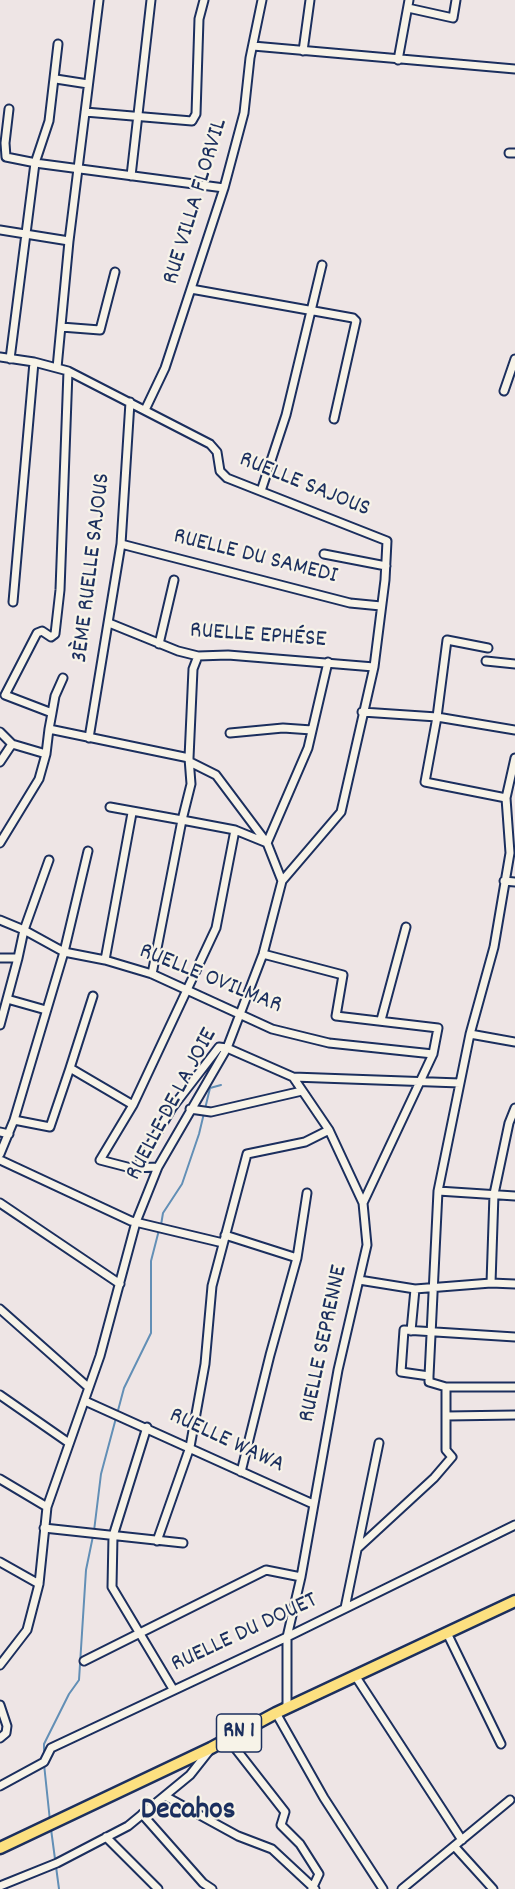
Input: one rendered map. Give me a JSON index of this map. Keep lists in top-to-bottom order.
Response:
{
  "streets": {
    "main road": ["RN 1"],
    "street": [
      "RUE VILLA FLORVIL",
      "RUELLE SAJOUS",
      "RUELLE DU SAMEDI",
      "3ÈME RUELLE SAJOUS",
      "RUELLE EPHÉSE",
      "RUELLE OVILMAR",
      "RUELLE DE LA JOIE",
      "RUELLE SEPRENNE",
      "RUELLE WAWA",
      "RUELLE DU DOUET"
    ]
  },
  "crossings": [
    ["RUE VILLA FLORVIL", "RUELLE SAJOUS"],
    ["RUELLE SAJOUS", "RUELLE DU SAMEDI"],
    ["RUELLE SAJOUS", "3ÈME RUELLE SAJOUS"],
    ["RUELLE SAJOUS", "RUELLE DE LA JOIE"],
    ["RUELLE DU SAMEDI", "3ÈME RUELLE SAJOUS"],
    ["RUELLE DU SAMEDI", "RUELLE DE LA JOIE"],
    ["3ÈME RUELLE SAJOUS", "RUELLE EPHÉSE"],
    ["RUELLE EPHÉSE", "RUELLE DE LA JOIE"],
    ["RUELLE OVILMAR", "RUELLE DE LA JOIE"],
    ["RUELLE DE LA JOIE", "RUELLE WAWA"],
    ["RUELLE SEPRENNE", "RUELLE WAWA"],
    ["RUELLE SEPRENNE", "RUELLE DU DOUET"],
    ["RUELLE SEPRENNE", "RN 1"]
  ],
  "districts": ["Decahos"]
}
